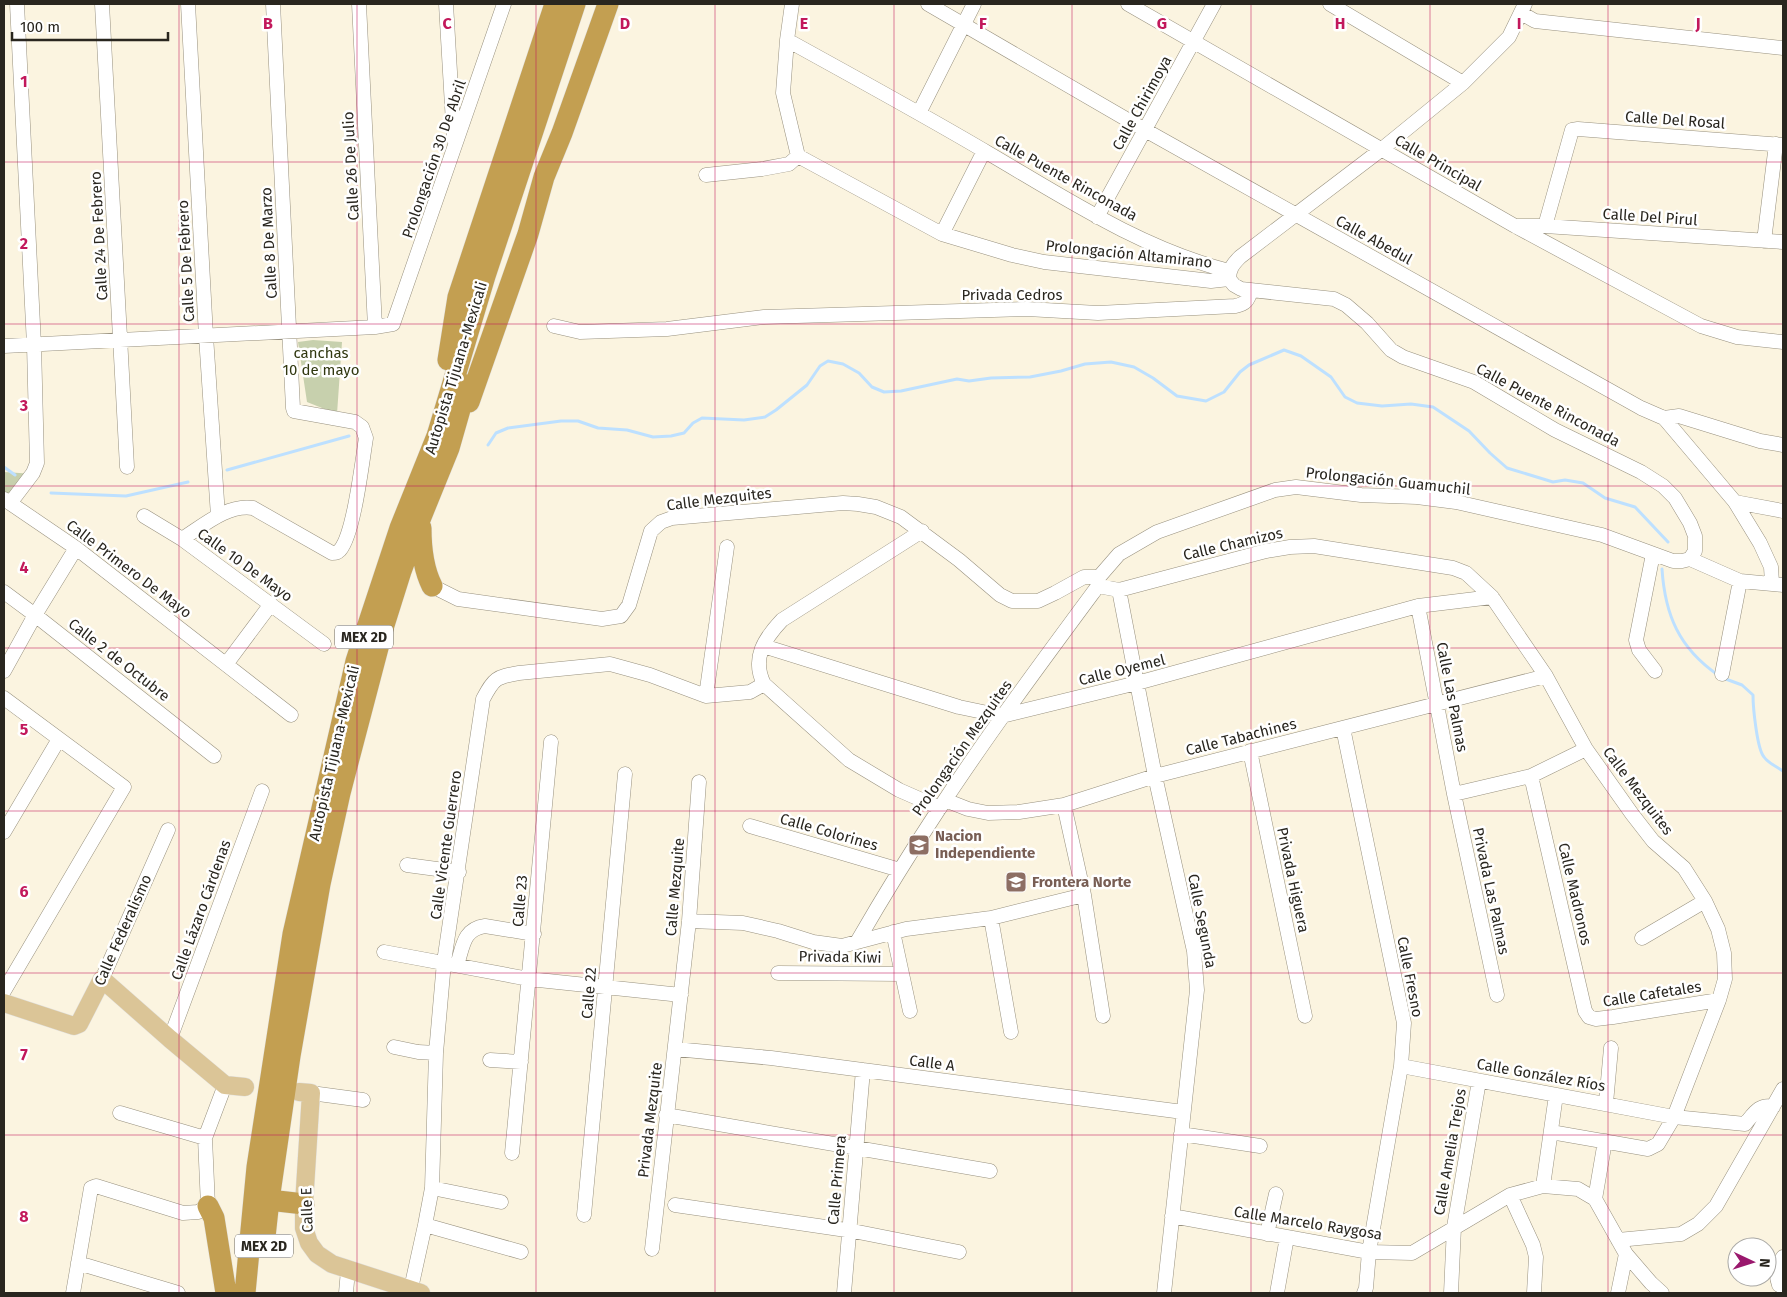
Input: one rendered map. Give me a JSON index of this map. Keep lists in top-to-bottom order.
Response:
{
  "streets": {
    "highway": ["Autopista Tijuana-Mexicali", "MEX 2D"],
    "main road": ["Calle Federalismo", "Calle E"],
    "street": [
      "Calle Chirimoya",
      "Calle Del Rosal",
      "Prolongación 30 De Abril",
      "Calle Principal",
      "Calle 26 De Julio",
      "Calle Puente Rinconada",
      "Calle Del Pirul",
      "Calle 24 De Febrero",
      "Calle Abedul",
      "Calle 8 De Marzo",
      "Prolongación Altamirano",
      "Calle 5 De Febrero",
      "Privada Cedros",
      "Prolongación Guamuchil",
      "Calle Mezquites",
      "Calle Chamizos",
      "Calle 10 De Mayo",
      "Calle Primero De Mayo",
      "Calle 2 de Octubre",
      "Calle Oyemel",
      "Calle Las Palmas",
      "Calle Tabachines",
      "Prolongación Mezquites",
      "Calle Colorines",
      "Calle Vicente Guerrero",
      "Privada Higuera",
      "Calle Mezquite",
      "Privada Las Palmas",
      "Calle Madronos",
      "Calle 23",
      "Calle Lázaro Cárdenas",
      "Calle Segunda",
      "Privada Kiwi",
      "Calle Fresno",
      "Calle 22",
      "Calle Cafetales",
      "Calle A",
      "Calle González Ríos",
      "Privada Mezquite",
      "Calle Amelia Trejos",
      "Calle Primera",
      "Calle Marcelo Raygosa"
    ]
  },
  "crossings": [
    ["Calle Chirimoya", "Calle Principal"],
    ["Calle Chirimoya", "Calle Puente Rinconada"],
    ["Calle Chirimoya", "Calle Abedul"],
    ["Calle Del Rosal", "Calle Del Pirul"],
    ["Prolongación 30 De Abril", "Calle 26 De Julio"],
    ["Calle Principal", "Calle Del Pirul"],
    ["Calle Principal", "Prolongación Altamirano"],
    ["Calle Puente Rinconada", "Prolongación Altamirano"],
    ["Calle Puente Rinconada", "Privada Cedros"],
    ["Calle Puente Rinconada", "Prolongación Guamuchil"],
    ["Calle Abedul", "Prolongación Altamirano"],
    ["Calle 8 De Marzo", "Calle 5 De Febrero"],
    ["Prolongación Guamuchil", "Calle Mezquites"],
    ["Prolongación Guamuchil", "Calle Chamizos"],
    ["Prolongación Guamuchil", "Prolongación Mezquites"],
    ["Calle Mezquites", "Calle Chamizos"],
    ["Calle Mezquites", "Calle Oyemel"],
    ["Calle Mezquites", "Calle Tabachines"],
    ["Calle Mezquites", "Prolongación Mezquites"],
    ["Calle Mezquites", "Calle Cafetales"],
    ["Calle Mezquites", "Calle González Ríos"],
    ["Calle Chamizos", "Prolongación Mezquites"],
    ["Calle Chamizos", "Calle Segunda"],
    ["Calle Oyemel", "Calle Las Palmas"],
    ["Calle Oyemel", "Prolongación Mezquites"],
    ["Calle Oyemel", "Calle Segunda"],
    ["Calle Las Palmas", "Calle Tabachines"],
    ["Calle Las Palmas", "Privada Las Palmas"],
    ["Calle Tabachines", "Prolongación Mezquites"],
    ["Calle Tabachines", "Calle Vicente Guerrero"],
    ["Calle Tabachines", "Privada Higuera"],
    ["Calle Tabachines", "Calle Segunda"],
    ["Calle Tabachines", "Calle Fresno"],
    ["Prolongación Mezquites", "Calle Colorines"],
    ["Calle Vicente Guerrero", "Calle E"],
    ["Calle Mezquite", "Privada Mezquite"],
    ["Calle Madronos", "Calle Cafetales"],
    ["Calle Segunda", "Calle A"],
    ["Calle Segunda", "Calle Marcelo Raygosa"],
    ["Calle Fresno", "Calle González Ríos"],
    ["Calle Fresno", "Calle Marcelo Raygosa"],
    ["Calle A", "Privada Mezquite"],
    ["Calle A", "Calle Primera"],
    ["Calle González Ríos", "Calle Amelia Trejos"],
    ["Calle Amelia Trejos", "Calle Marcelo Raygosa"]
  ],
  "parks": ["canchas 10 de mayo"],
  "places": {
    "school or university": ["Nacion Independiente", "Frontera Norte"]
  },
  "scale_bar": "100 m",
  "north": "right",
  "grid": {
    "columns": [
      "B",
      "C",
      "D",
      "E",
      "F",
      "G",
      "H",
      "I",
      "J"
    ],
    "rows": [
      "1",
      "2",
      "3",
      "4",
      "5",
      "6",
      "7",
      "8"
    ]
  }
}
